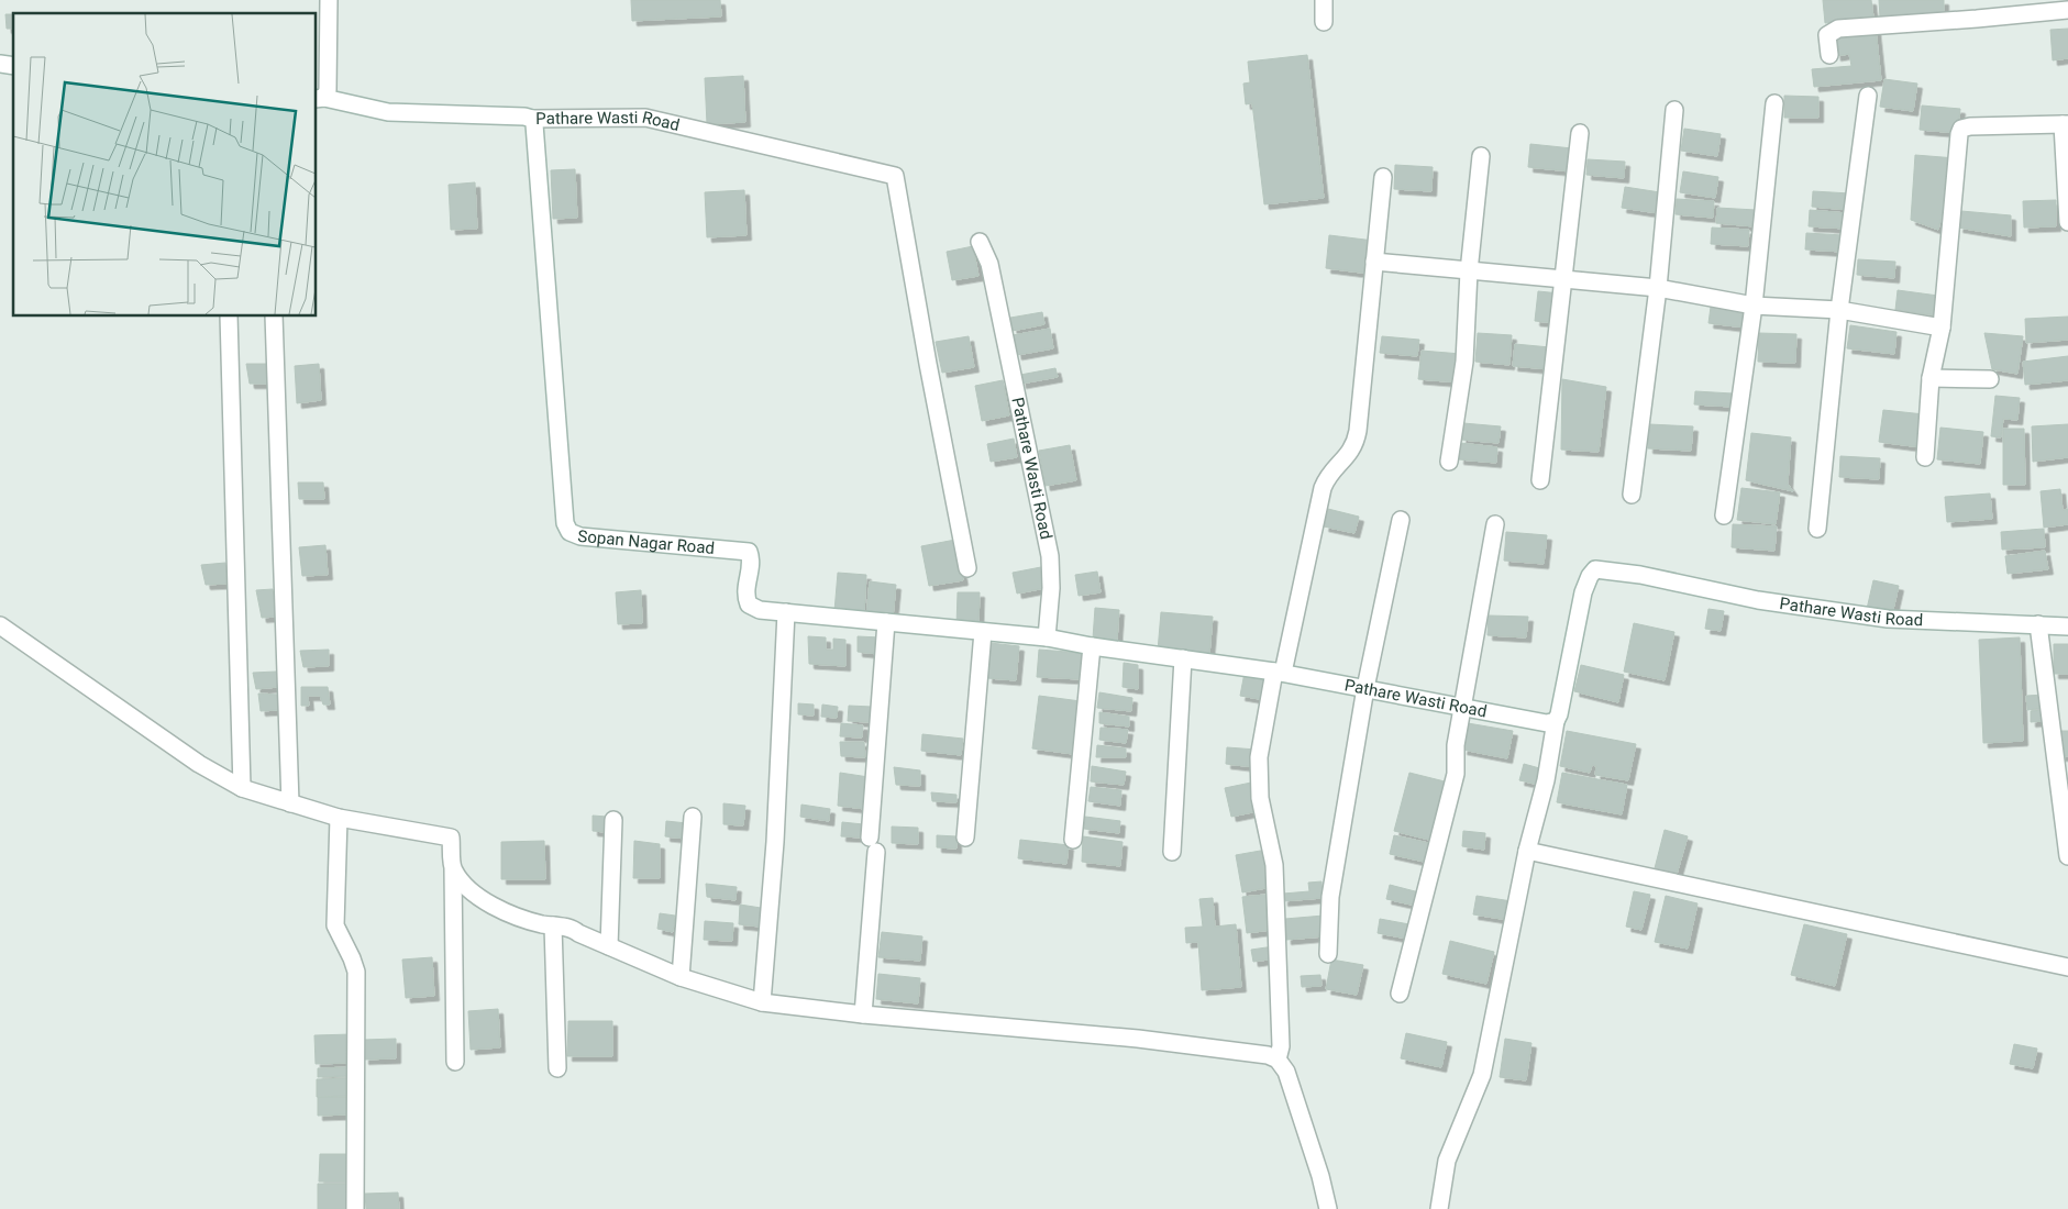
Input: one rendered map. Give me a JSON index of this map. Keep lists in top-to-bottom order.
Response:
{
  "streets": {
    "street": ["Pathare Wasti Road", "Sopan Nagar Road"]
  },
  "crossings": [
    ["Pathare Wasti Road", "Sopan Nagar Road"]
  ]
}
